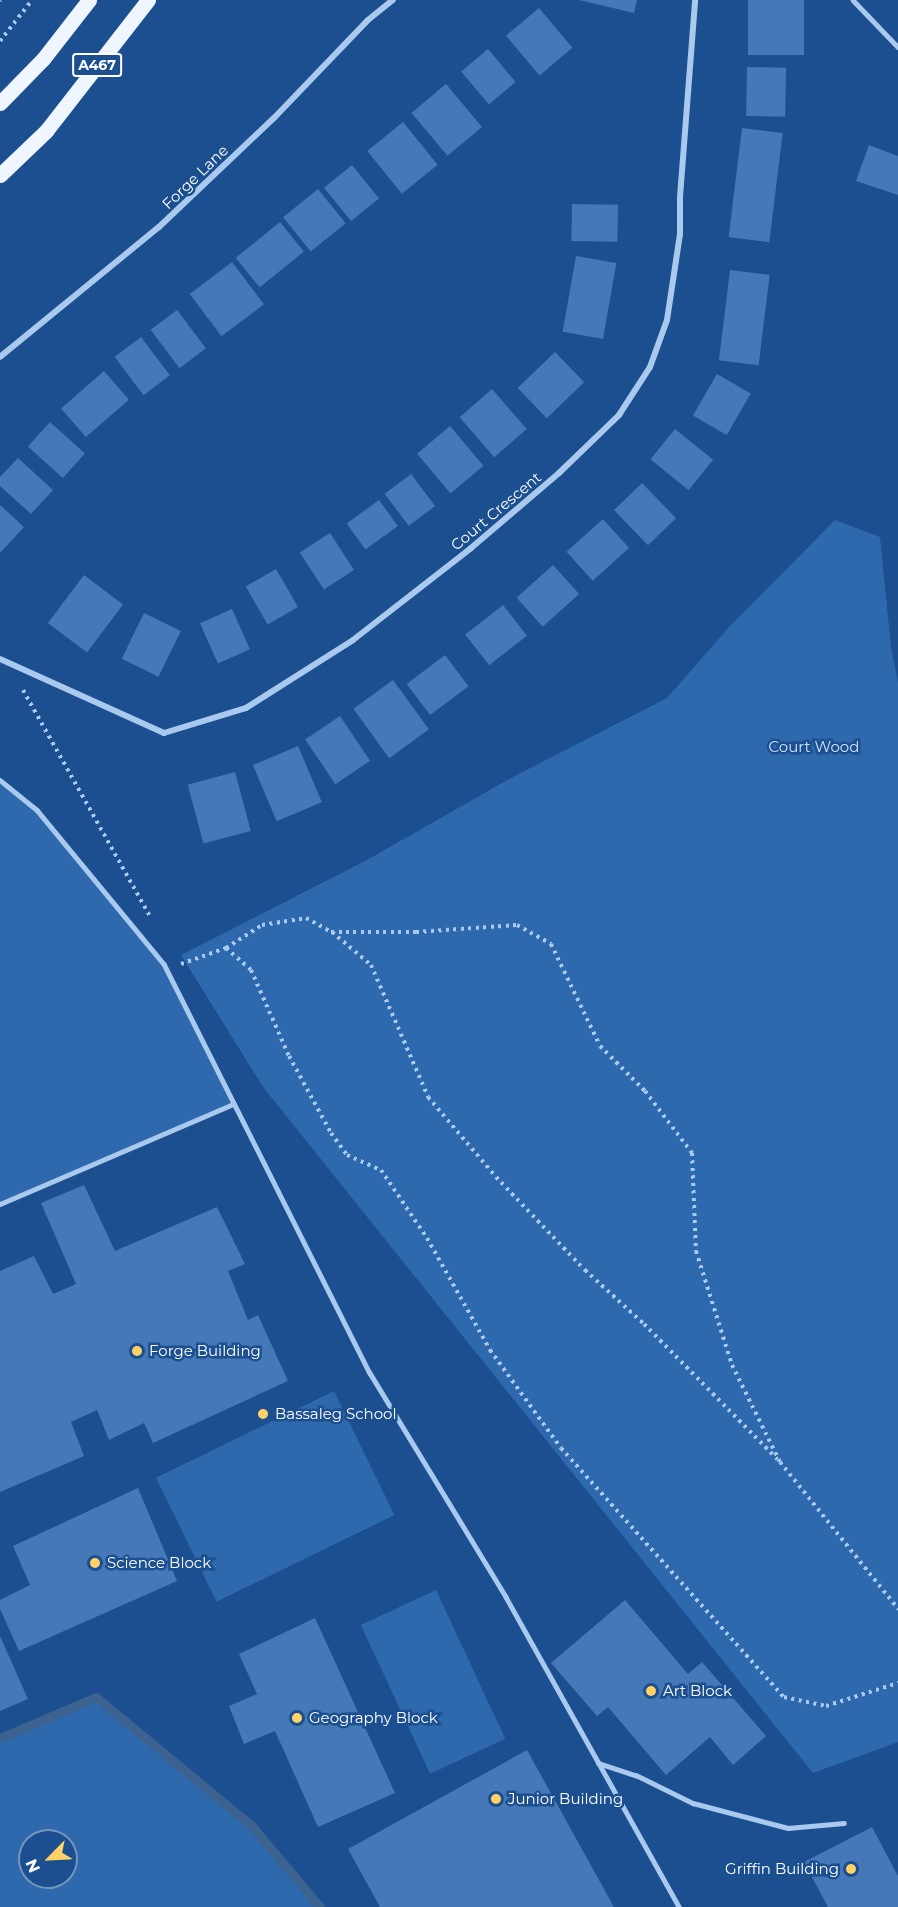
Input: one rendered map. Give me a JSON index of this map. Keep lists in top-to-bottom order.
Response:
{
  "streets": {
    "main road": ["A467"],
    "street": ["Forge Lane", "Court Crescent"]
  },
  "parks": ["Court Wood"],
  "places": [
    "Forge Building",
    "Bassaleg School",
    "Science Block",
    "Art Block",
    "Geography Block",
    "Junior Building",
    "Griffin Building"
  ],
  "north": "bottom left"
}
